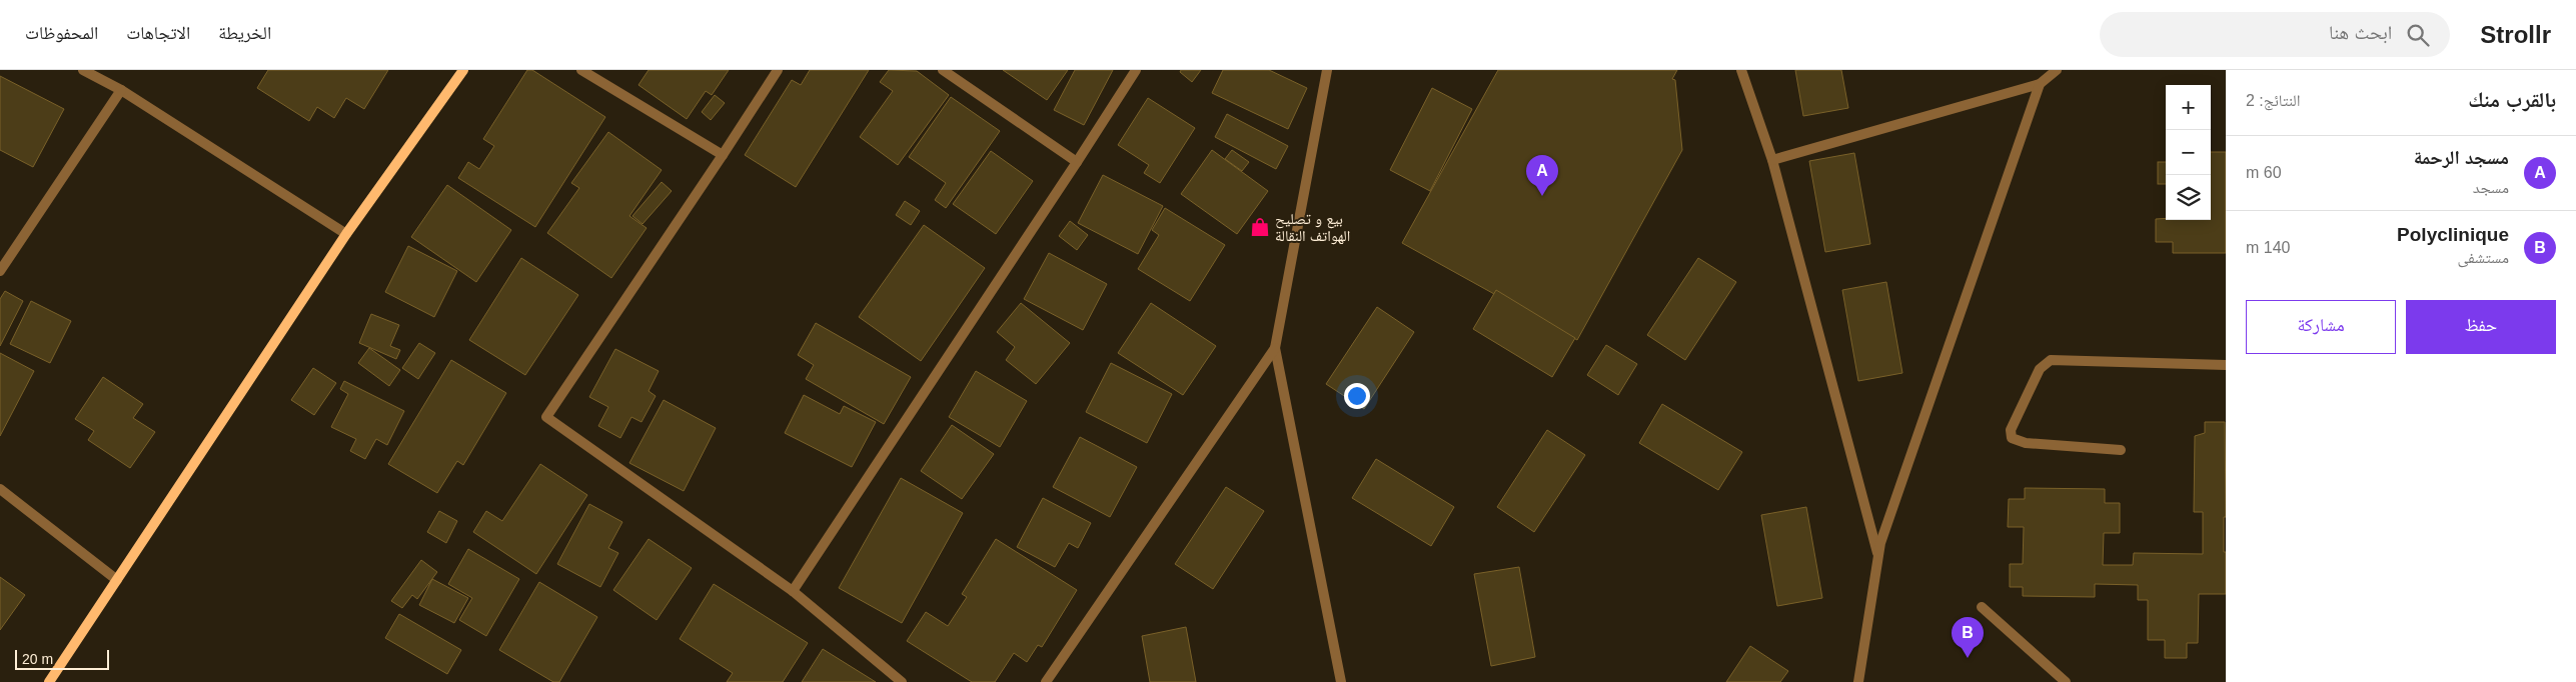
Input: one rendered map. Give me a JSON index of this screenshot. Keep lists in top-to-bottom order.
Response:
{
  "places": {
    "shop": ["بيع و تصليح الهواتف النقالة"]
  },
  "scale_bar": "20 m",
  "page": {
    "header": "Strollr",
    "search": "ابحث هنا",
    "nav": ["الخريطة", "الاتجاهات", "المحفوظات"],
    "heading": ["بالقرب منك", "النتائج: 2"],
    "map_buttons": ["+", "−"],
    "list": [
      {
        "mark": "A",
        "name": "مسجد الرحمة",
        "note": "مسجد",
        "value": "60 m"
      },
      {
        "mark": "B",
        "name": "Polyclinique",
        "note": "مستشفى",
        "value": "140 m"
      }
    ],
    "pins": ["A", "B"],
    "buttons": ["حفظ", "مشاركة"],
    "scale": "20 m"
  }
}
